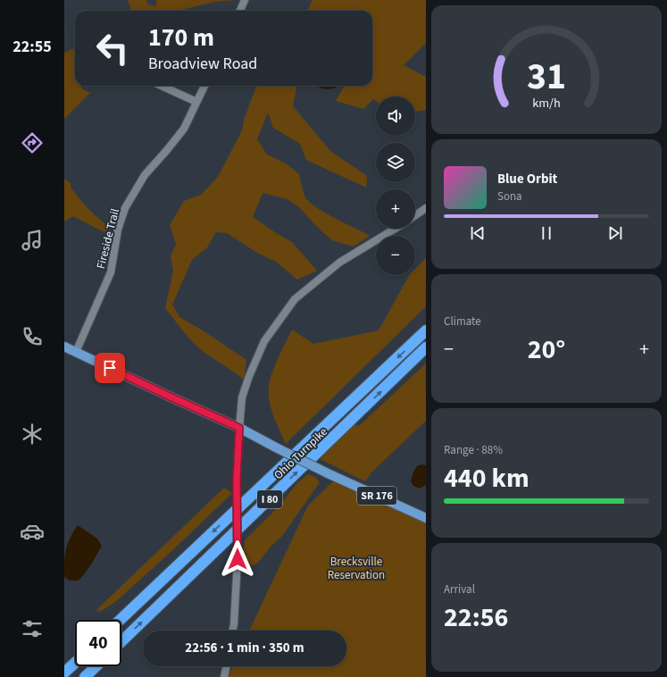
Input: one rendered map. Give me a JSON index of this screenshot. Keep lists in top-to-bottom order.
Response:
{
  "streets": {
    "highway": ["Ohio Turnpike", "I 80"],
    "main road": ["SR 176"],
    "street": ["Fireside Trail"]
  },
  "crossings": [
    ["Fireside Trail", "SR 176"]
  ],
  "parks": ["Brecksville Reservation"],
  "page": {
    "tabs": "22:55",
    "turn": ["170 m", "Broadview Road"],
    "map_buttons": ["+", "−"],
    "song": ["Blue Orbit", "Sona"],
    "tile": [
      "Climate",
      ["Range · 88%", "440 km"],
      ["Arrival", "22:56"]
    ],
    "heat": ["−", "20°", "+"],
    "limit": "40",
    "trip": "22:56 · 1 min · 350 m",
    "gauge": ["31", "km/h"]
  }
}
